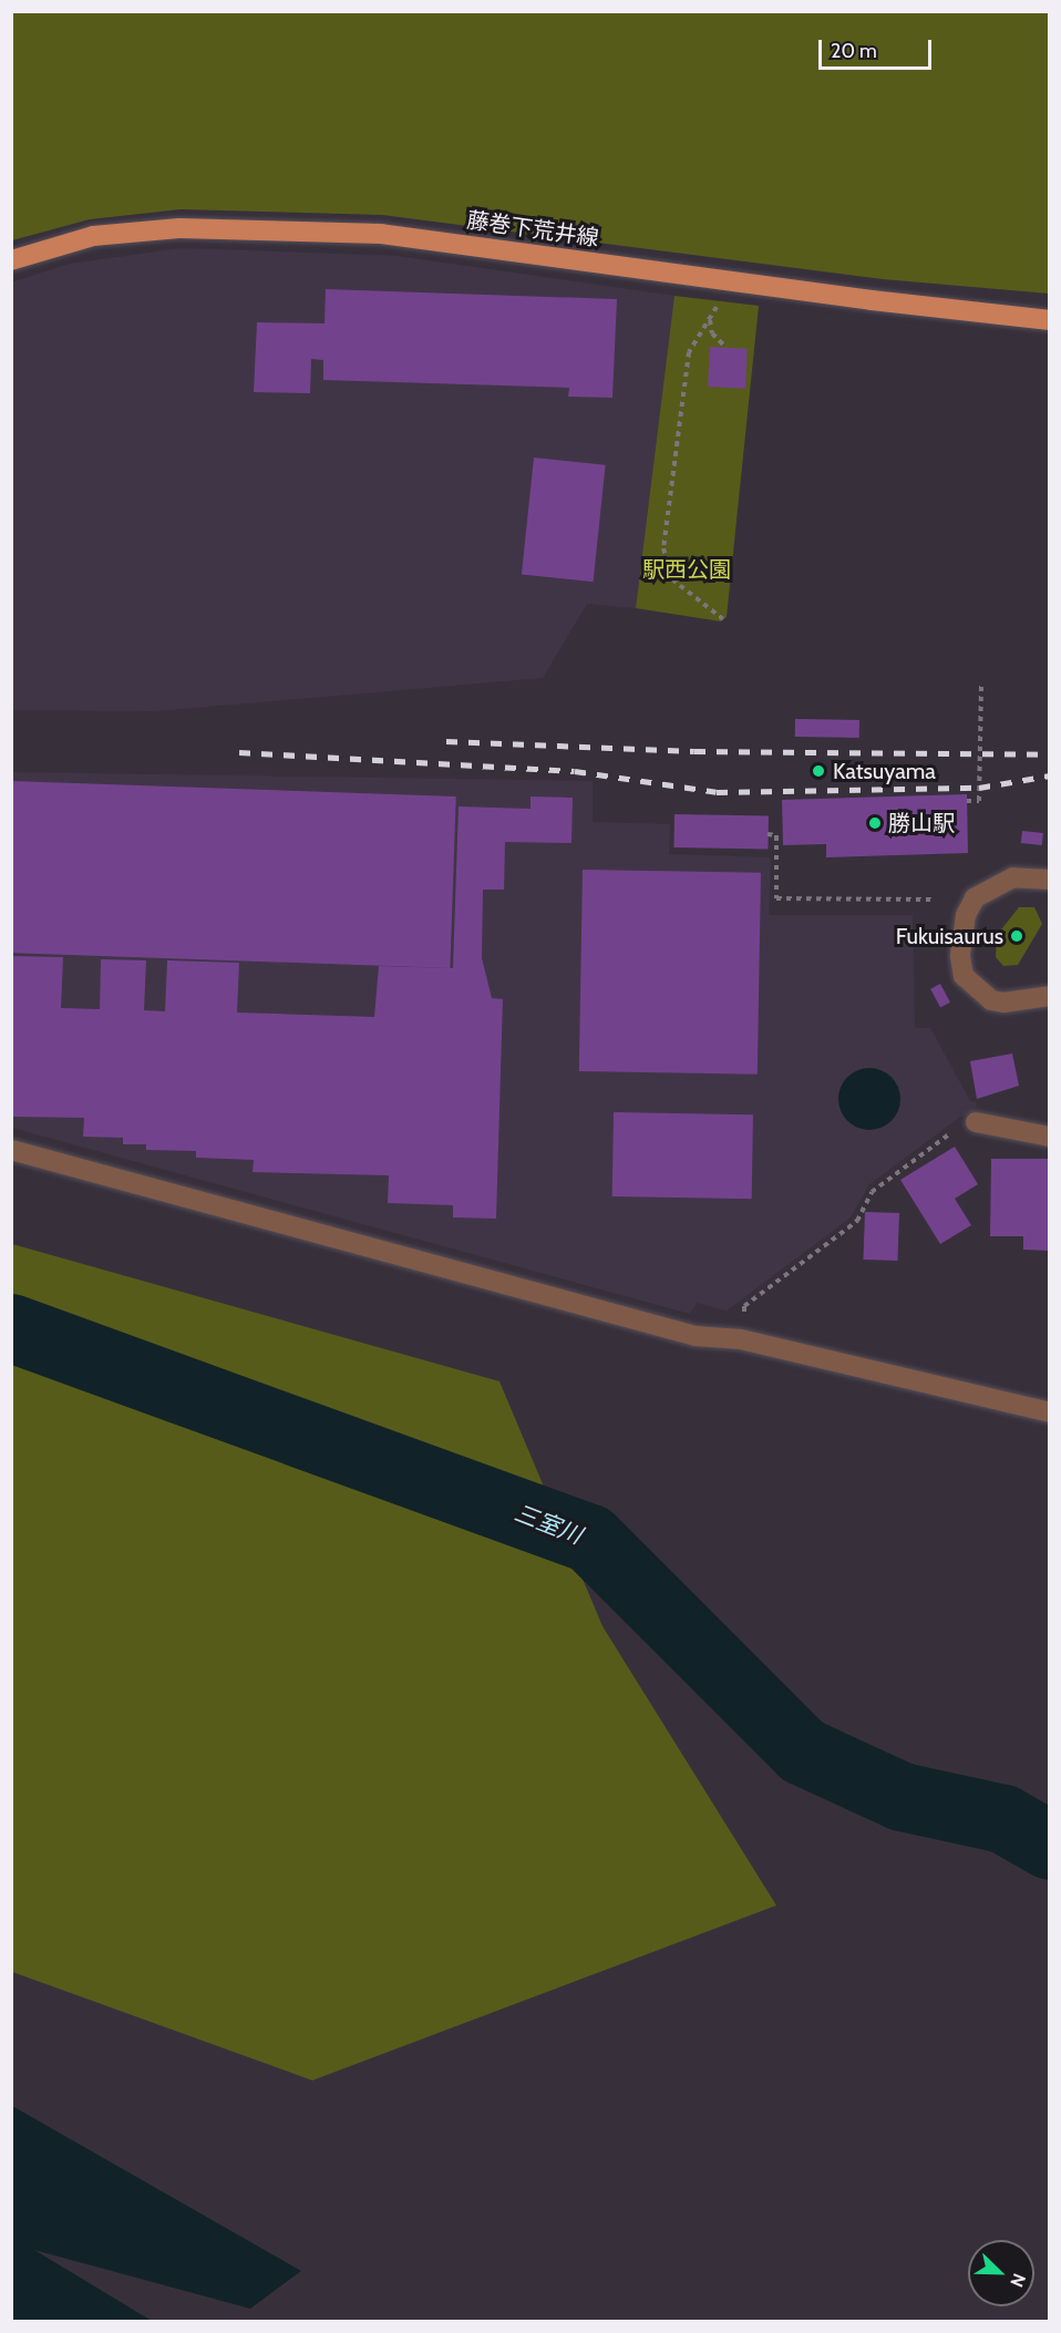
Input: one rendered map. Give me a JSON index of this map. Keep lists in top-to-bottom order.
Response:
{
  "streets": {
    "main road": ["藤巻下荒井線"]
  },
  "water": ["三室川"],
  "parks": ["駅西公園"],
  "places": ["Katsuyama", "勝山駅", "Fukuisaurus"],
  "scale_bar": "20 m",
  "north": "bottom right"
}
